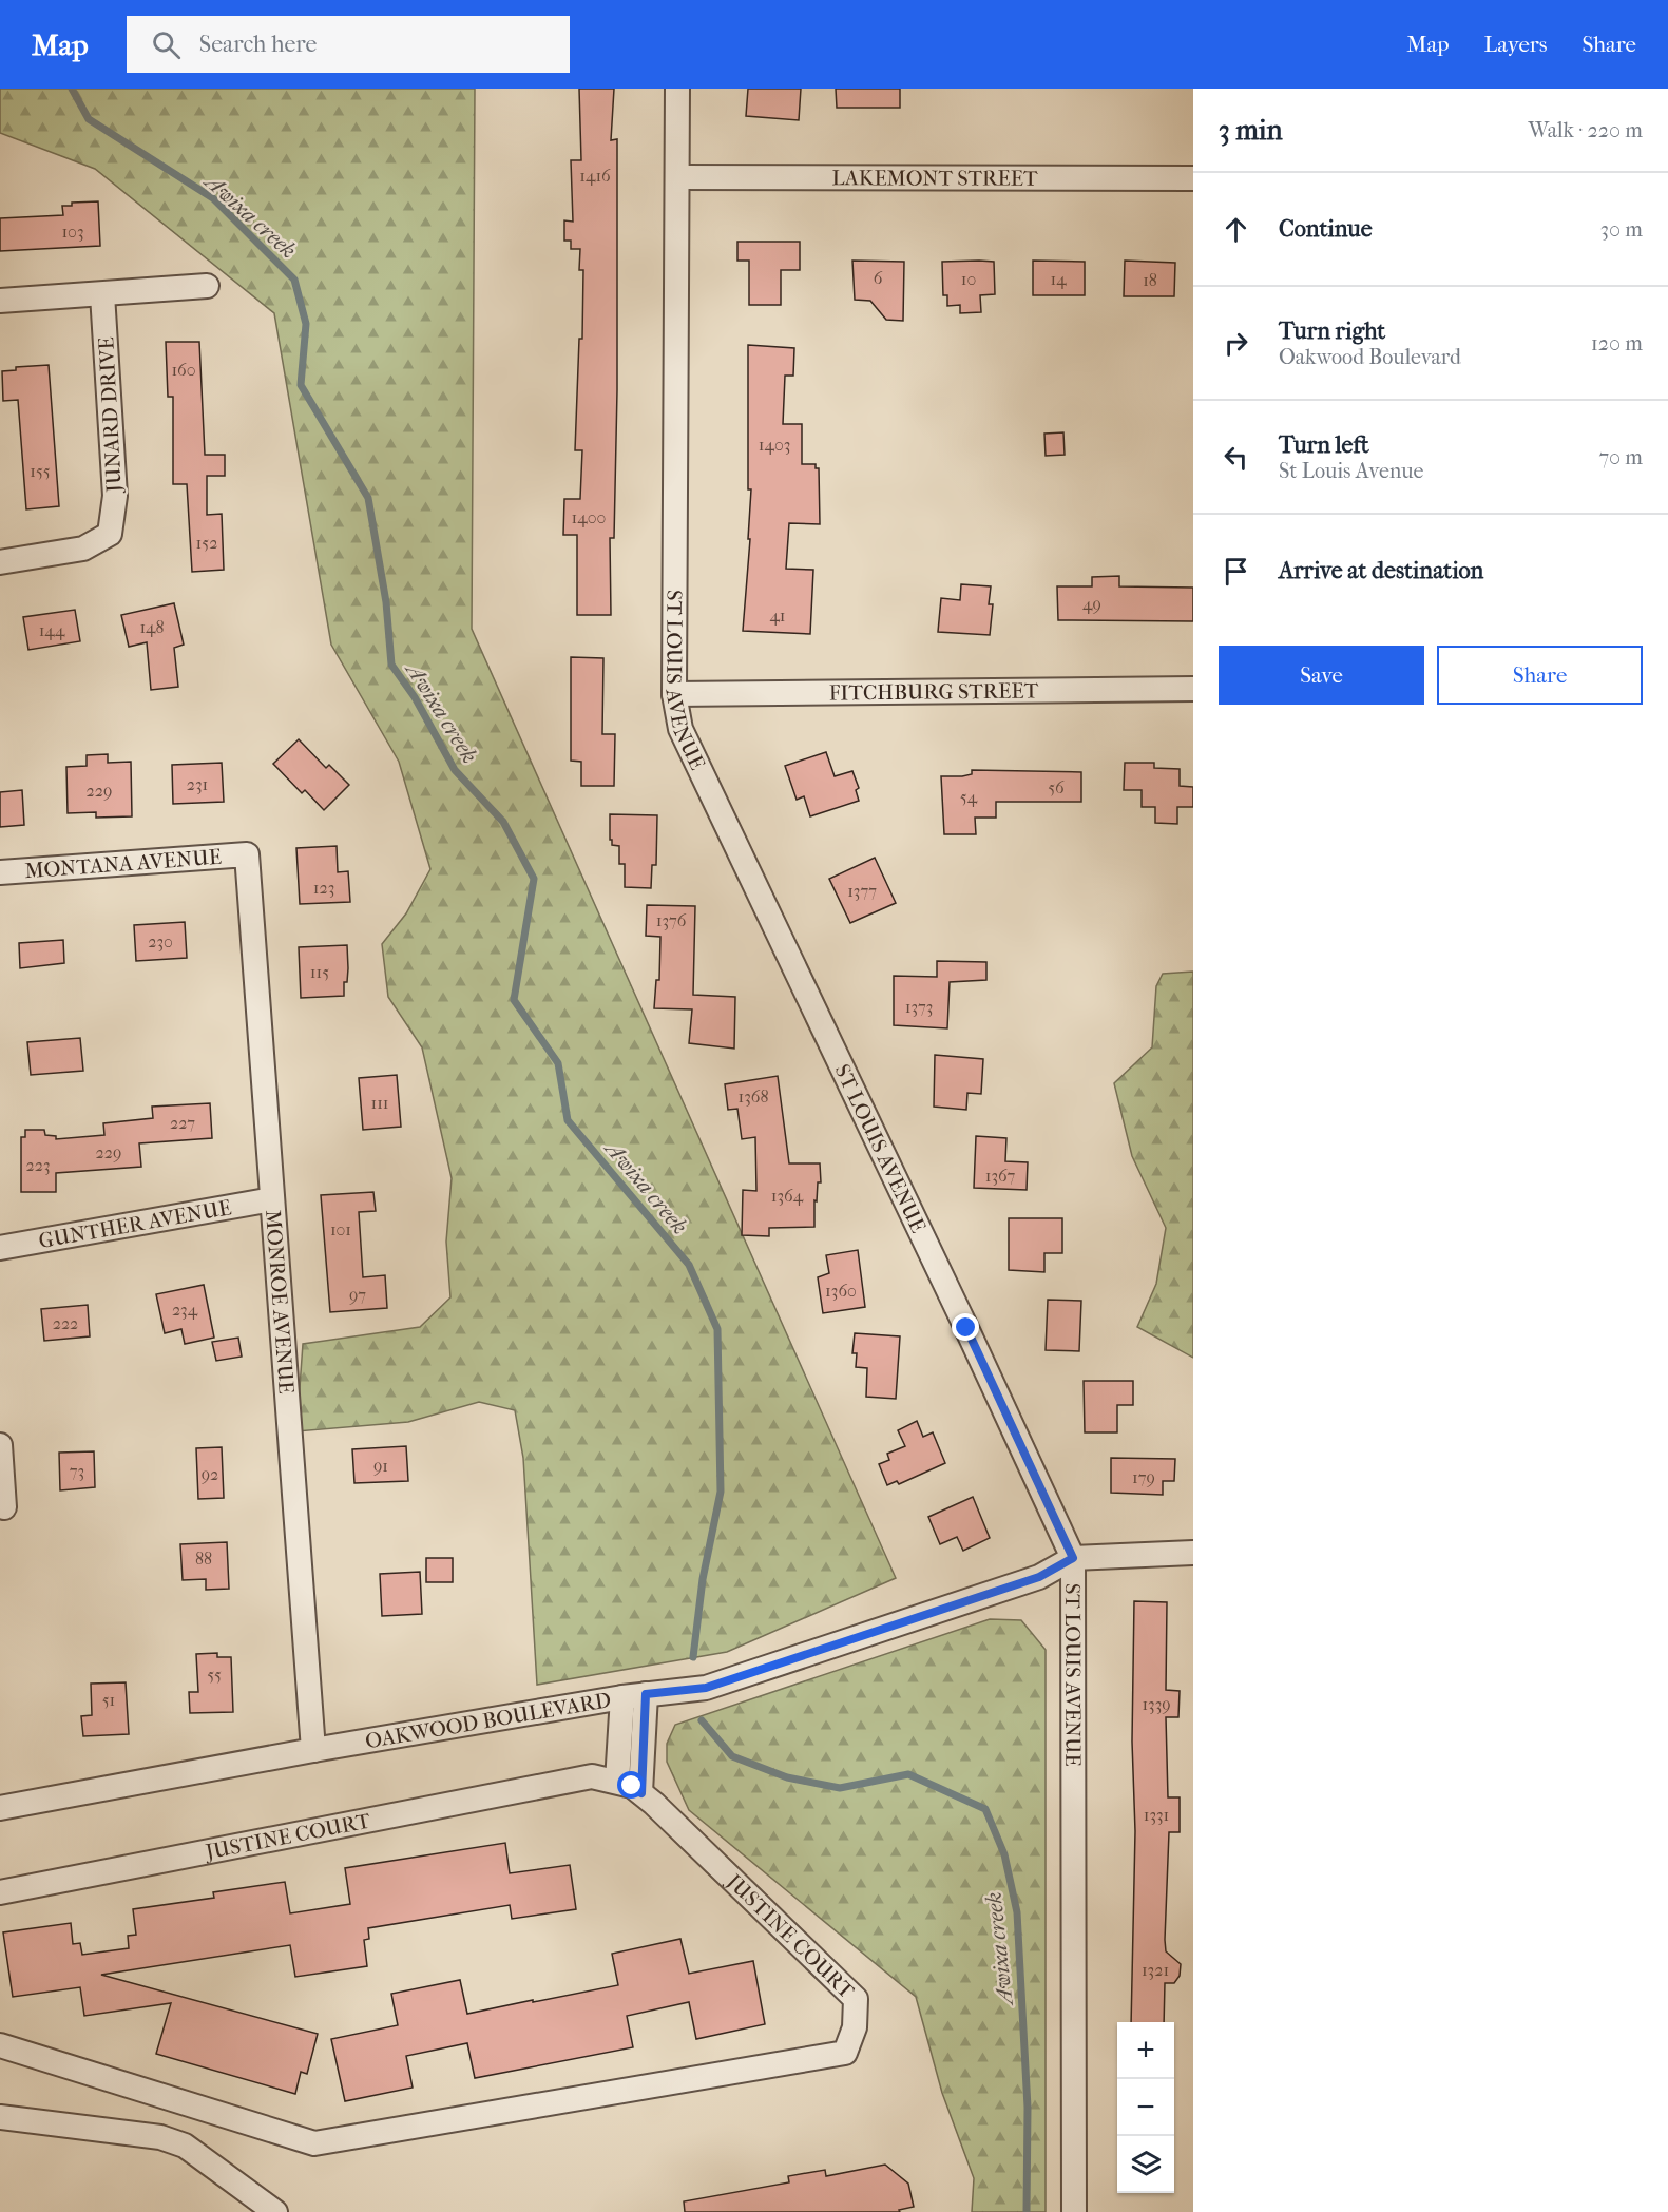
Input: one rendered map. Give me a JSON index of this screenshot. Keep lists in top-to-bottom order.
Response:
{
  "streets": {
    "street": [
      "LAKEMONT STREET",
      "JUNARD DRIVE",
      "ST LOUIS AVENUE",
      "FITCHBURG STREET",
      "MONTANA AVENUE",
      "GUNTHER AVENUE",
      "MONROE AVENUE",
      "OAKWOOD BOULEVARD",
      "JUSTINE COURT"
    ]
  },
  "crossings": [
    ["LAKEMONT STREET", "ST LOUIS AVENUE"],
    ["ST LOUIS AVENUE", "FITCHBURG STREET"],
    ["ST LOUIS AVENUE", "OAKWOOD BOULEVARD"],
    ["MONTANA AVENUE", "MONROE AVENUE"],
    ["GUNTHER AVENUE", "MONROE AVENUE"],
    ["MONROE AVENUE", "OAKWOOD BOULEVARD"]
  ],
  "water": ["Awixa creek"],
  "house_numbers": [
    "1416",
    "103",
    "6",
    "10",
    "14",
    "18",
    "160",
    "1403",
    "155",
    "1400",
    "152",
    "49",
    "41",
    "148",
    "144",
    "231",
    "56",
    "229",
    "54",
    "123",
    "1377",
    "1376",
    "230",
    "115",
    "1373",
    "1368",
    "111",
    "227",
    "229",
    "223",
    "1367",
    "1364",
    "101",
    "1360",
    "97",
    "234",
    "222",
    "91",
    "73",
    "92",
    "179",
    "88",
    "55",
    "51",
    "1339",
    "1331",
    "1321"
  ],
  "page": {
    "header": "Map",
    "search": "Search here",
    "nav": ["Map", "Layers", "Share"],
    "heading": ["3 min", "Walk · 220 m"],
    "list": [
      ["Continue", "30 m"],
      ["Turn right", "Oakwood Boulevard", "120 m"],
      ["Turn left", "St Louis Avenue", "70 m"],
      "Arrive at destination"
    ],
    "buttons": ["Save", "Share"],
    "map_buttons": ["+", "−"]
  }
}
